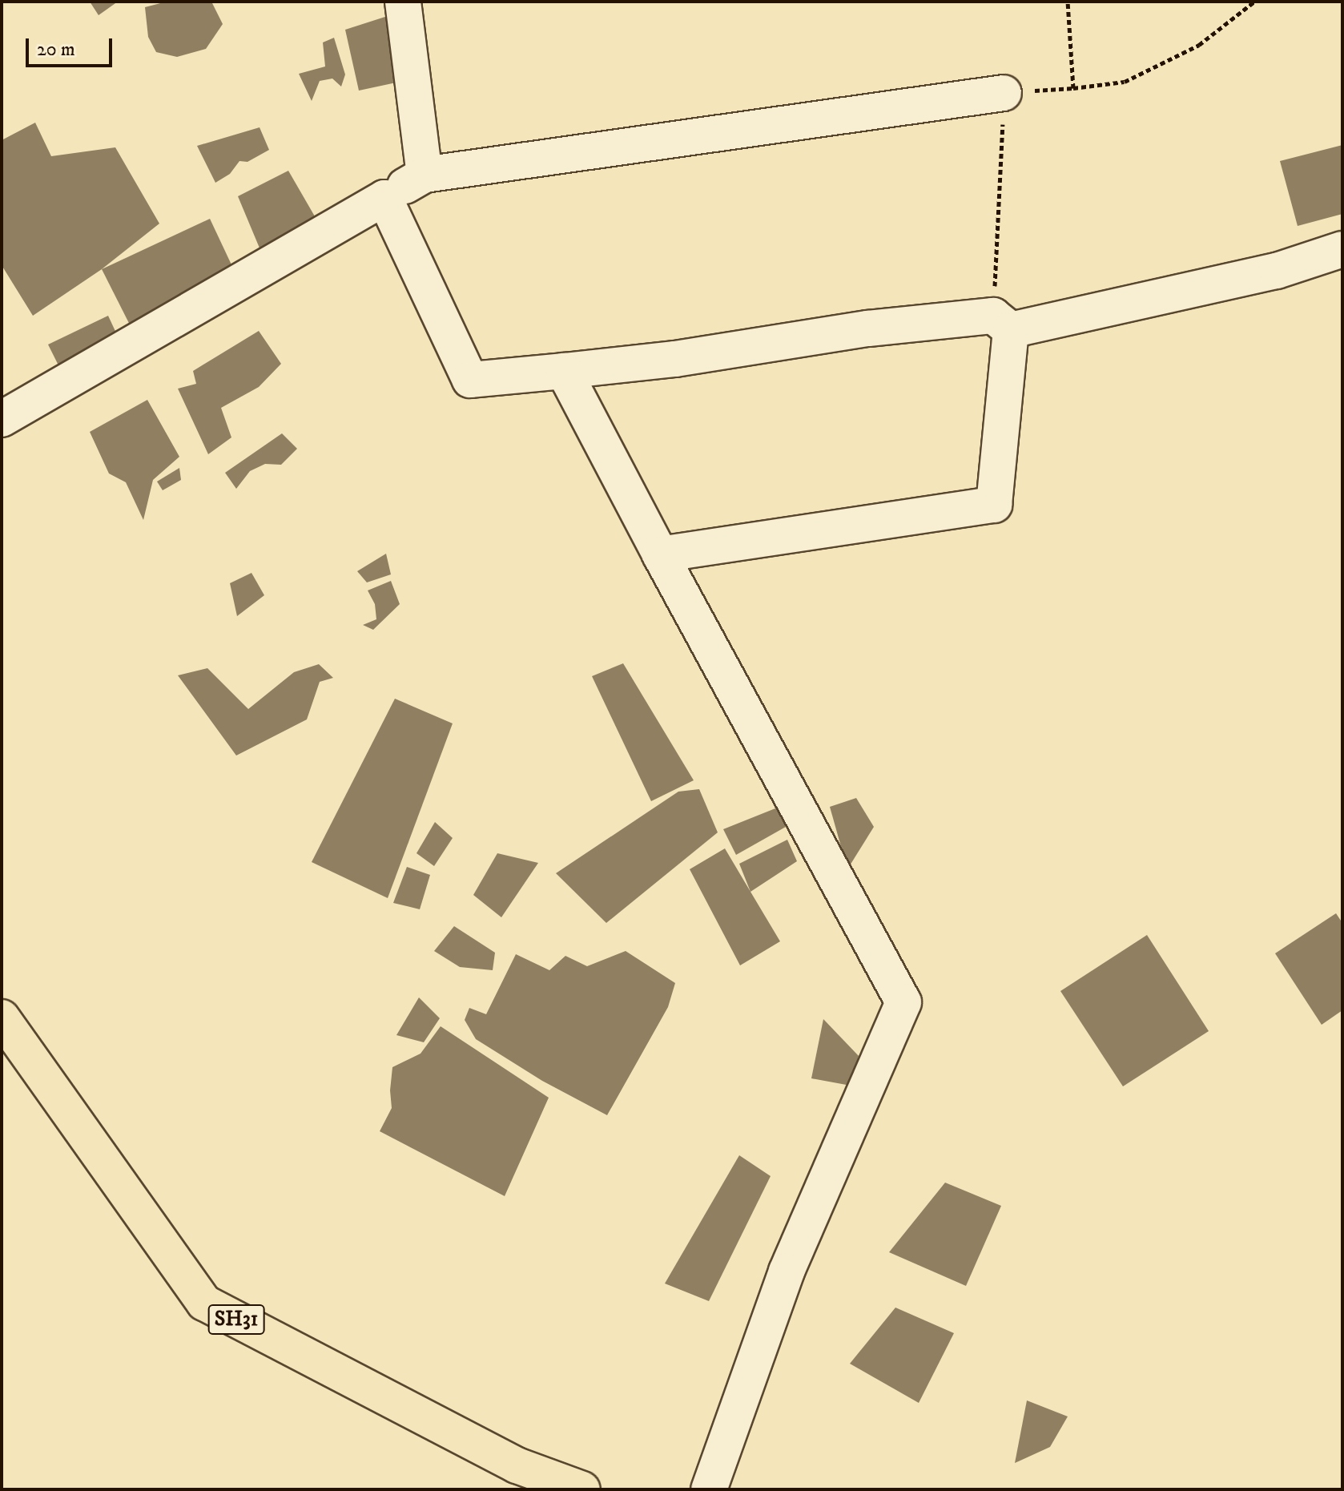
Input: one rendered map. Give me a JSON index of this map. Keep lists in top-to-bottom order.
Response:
{
  "streets": {
    "main road": ["SH31"]
  },
  "scale_bar": "20 m"
}
